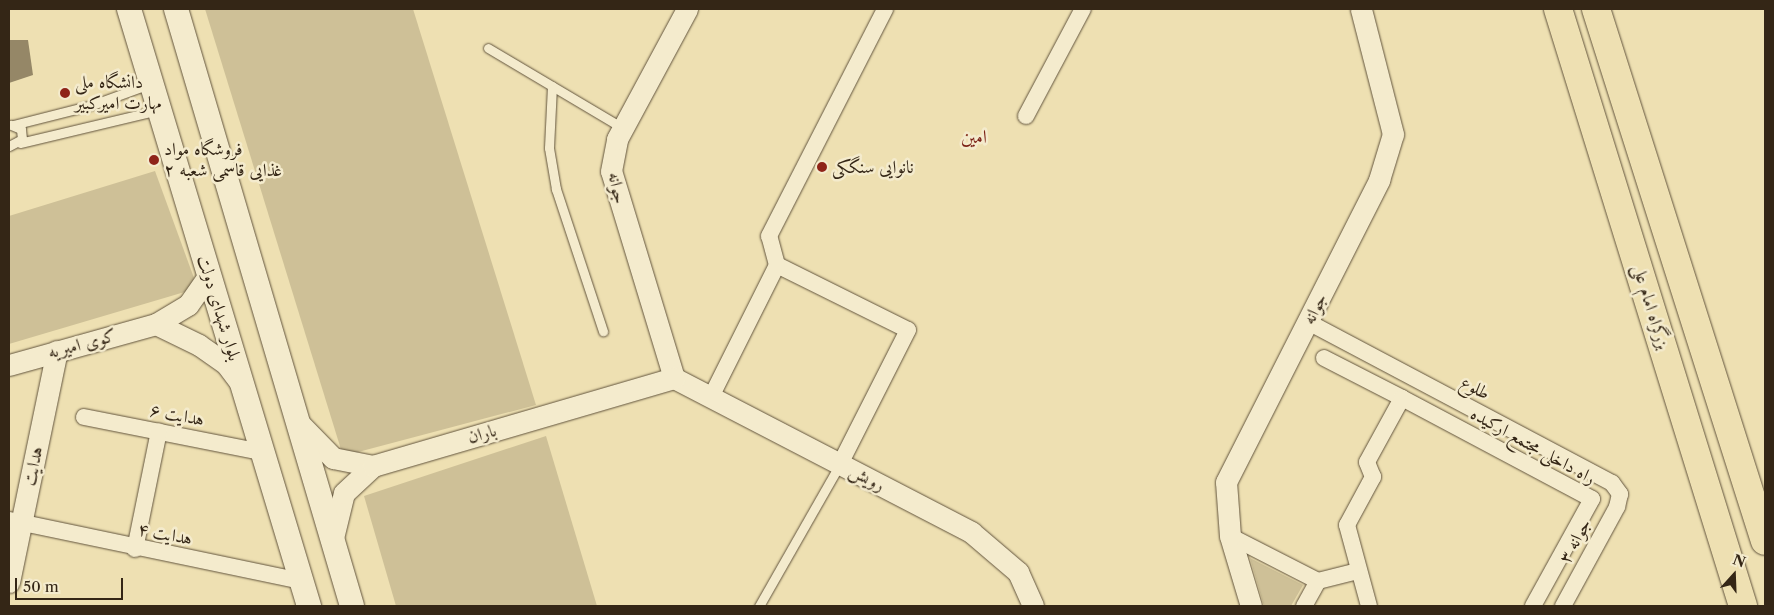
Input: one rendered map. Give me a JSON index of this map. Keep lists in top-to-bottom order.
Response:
{
  "streets": {
    "highway": ["بزرگراه امام علی"],
    "main road": ["بلوار شهدای دولت"],
    "street": [
      "جوانه",
      "کوی امیریه",
      "طلوع",
      "هدایت ۶",
      "باران",
      "راه داخلی مجتمع ارکیده",
      "هدایت",
      "رویش",
      "هدایت ۴",
      "جوانه ۳"
    ]
  },
  "crossings": [
    ["جوانه", "طلوع"],
    ["جوانه", "باران"],
    ["جوانه", "رویش"],
    ["بلوار شهدای دولت", "کوی امیریه"],
    ["بلوار شهدای دولت", "هدایت ۶"],
    ["بلوار شهدای دولت", "هدایت ۴"],
    ["کوی امیریه", "هدایت"],
    ["طلوع", "جوانه ۳"],
    ["باران", "رویش"],
    ["هدایت", "هدایت ۴"]
  ],
  "districts": ["امین"],
  "places": ["دانشگاه ملی مهارت امیرکبیر", "فروشگاه مواد غذایی قاسمی شعبه ۲", "نانوایی سنگکی"],
  "scale_bar": "50 m",
  "north": "top"
}
